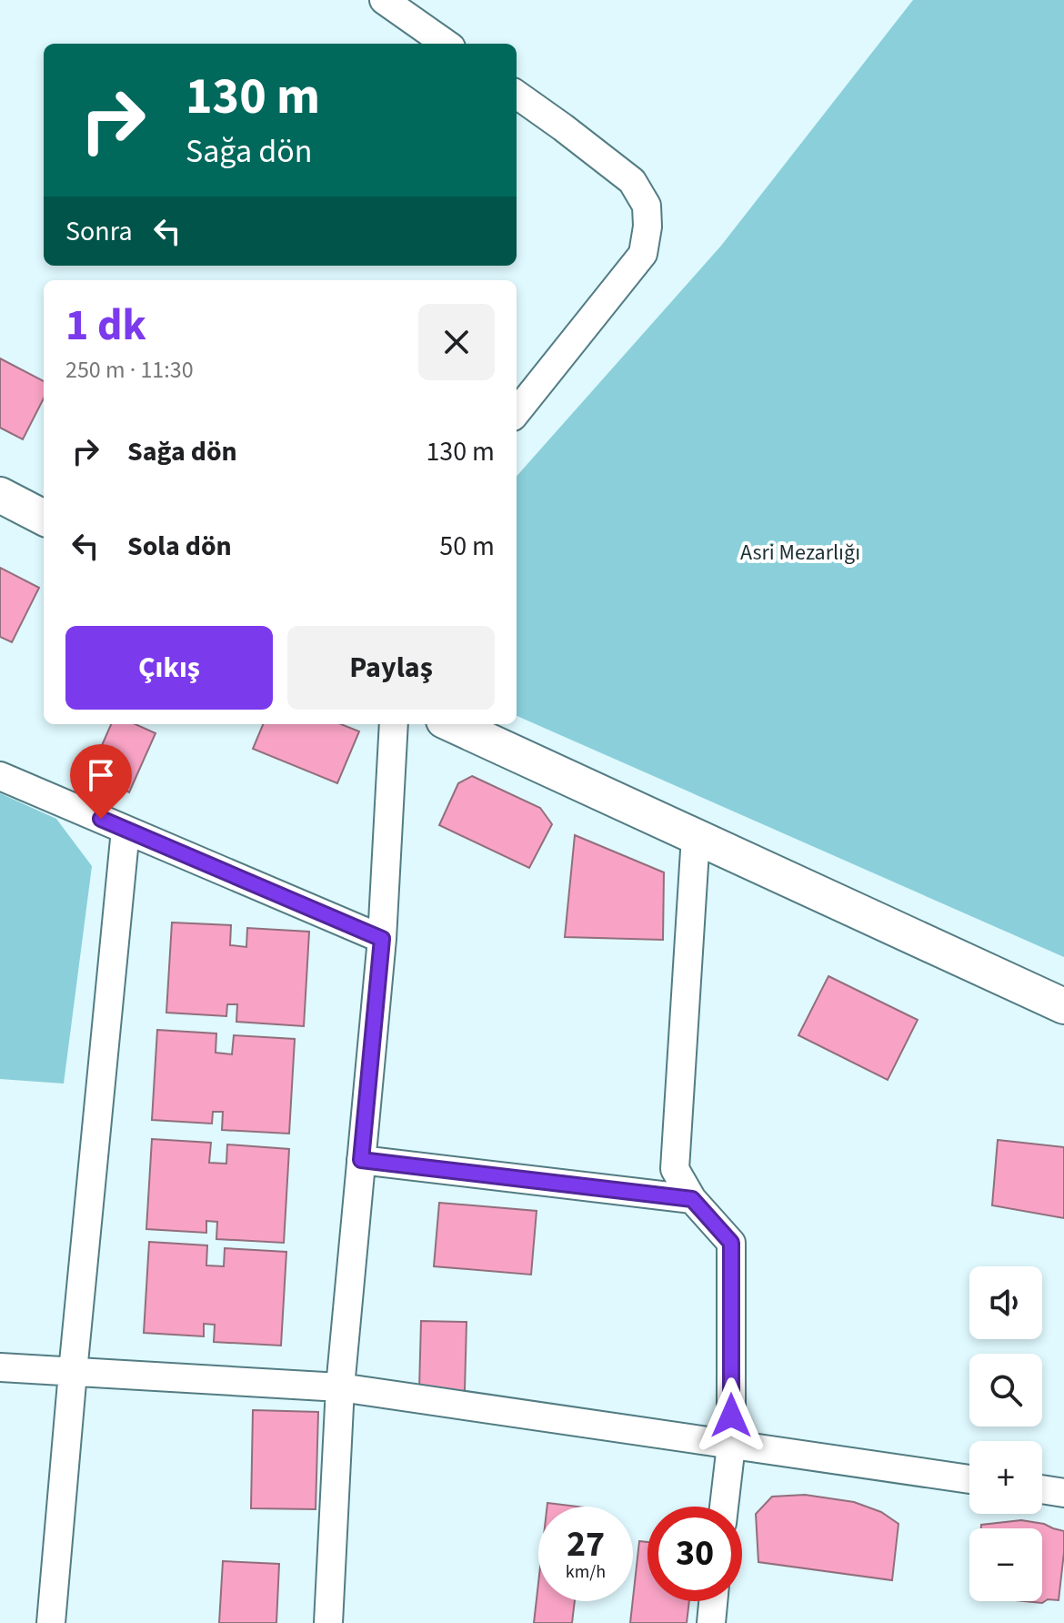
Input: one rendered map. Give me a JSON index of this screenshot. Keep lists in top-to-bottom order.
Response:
{
  "parks": ["Asri Mezarlığı"],
  "page": {
    "turn": ["130 m", "Sağa dön"],
    "then": "Sonra",
    "heading": ["1 dk", "250 m · 11:30"],
    "list": [
      {
        "name": "Sağa dön",
        "value": "130 m"
      },
      {
        "name": "Sola dön",
        "value": "50 m"
      }
    ],
    "buttons": ["Çıkış", "Paylaş"],
    "map_buttons": ["+", "−"],
    "speed": "27 km/h",
    "limit": "30"
  }
}
